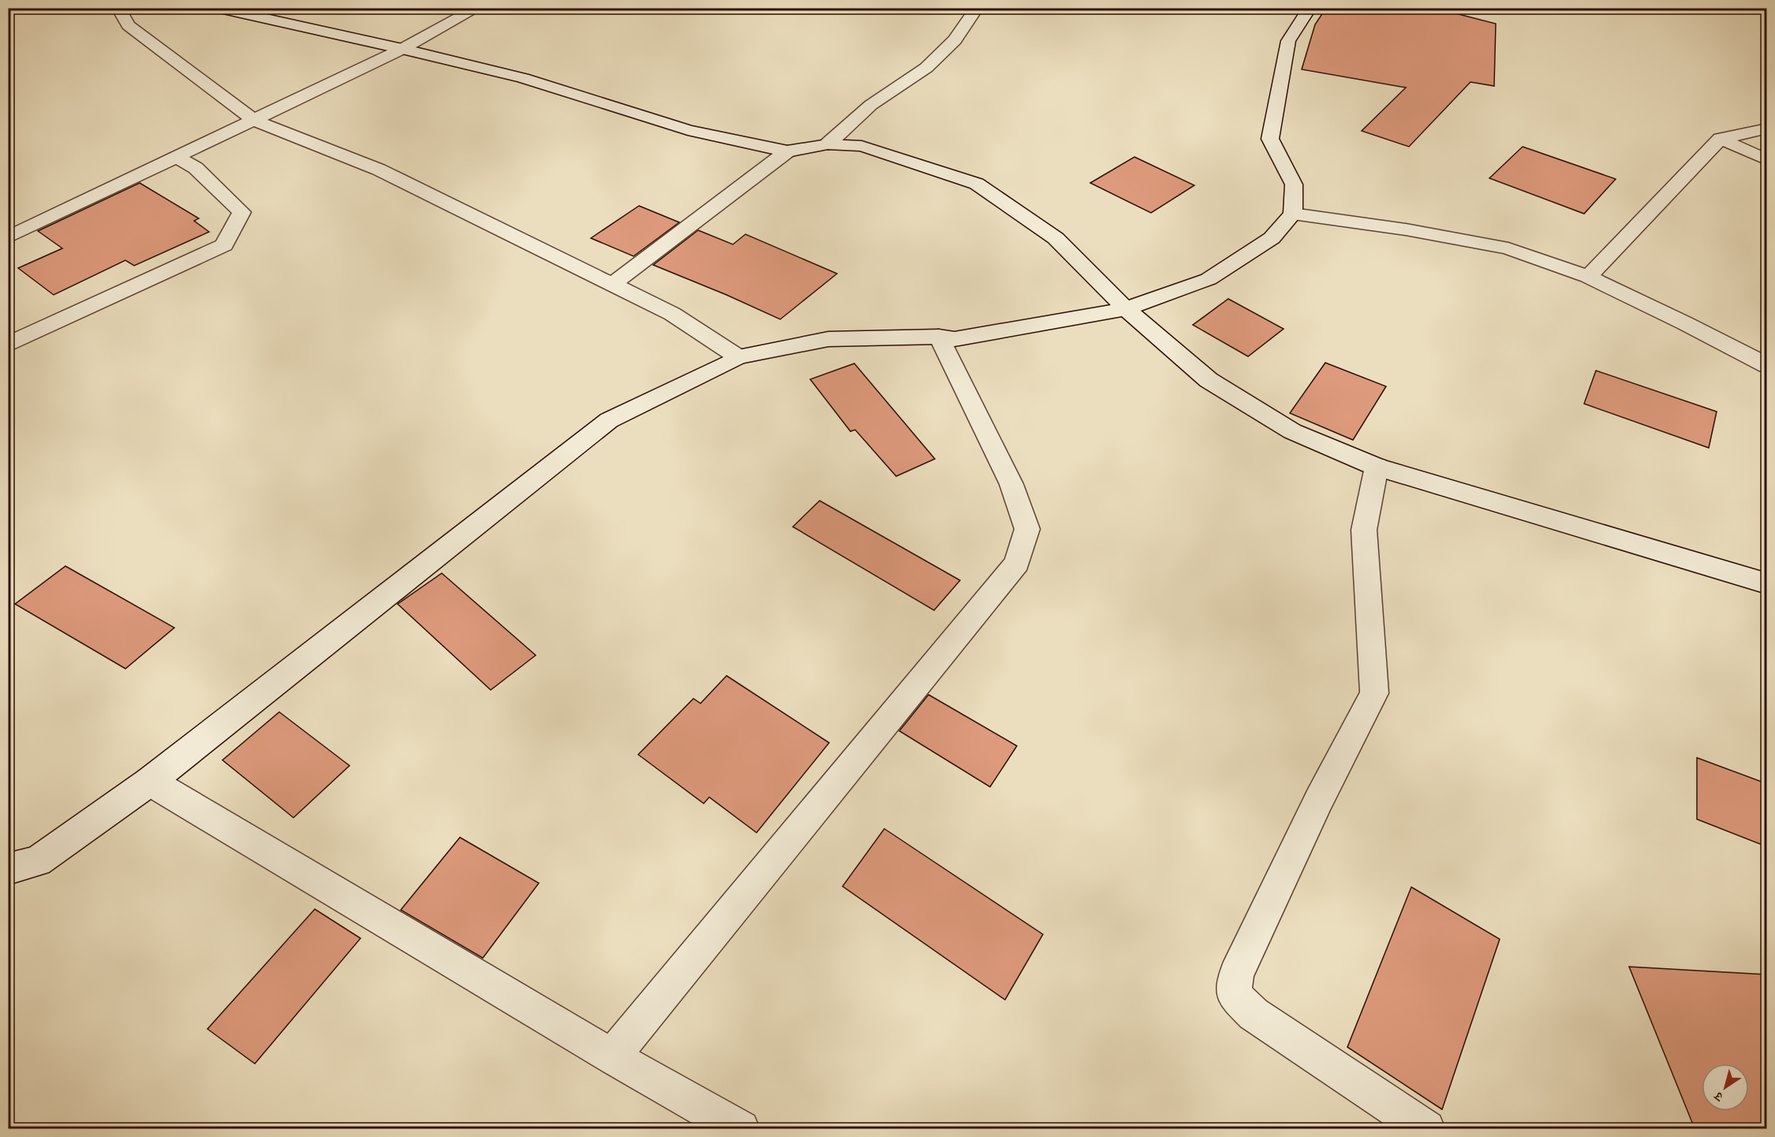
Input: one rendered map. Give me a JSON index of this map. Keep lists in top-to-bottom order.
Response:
{
  "north": "bottom left"
}
